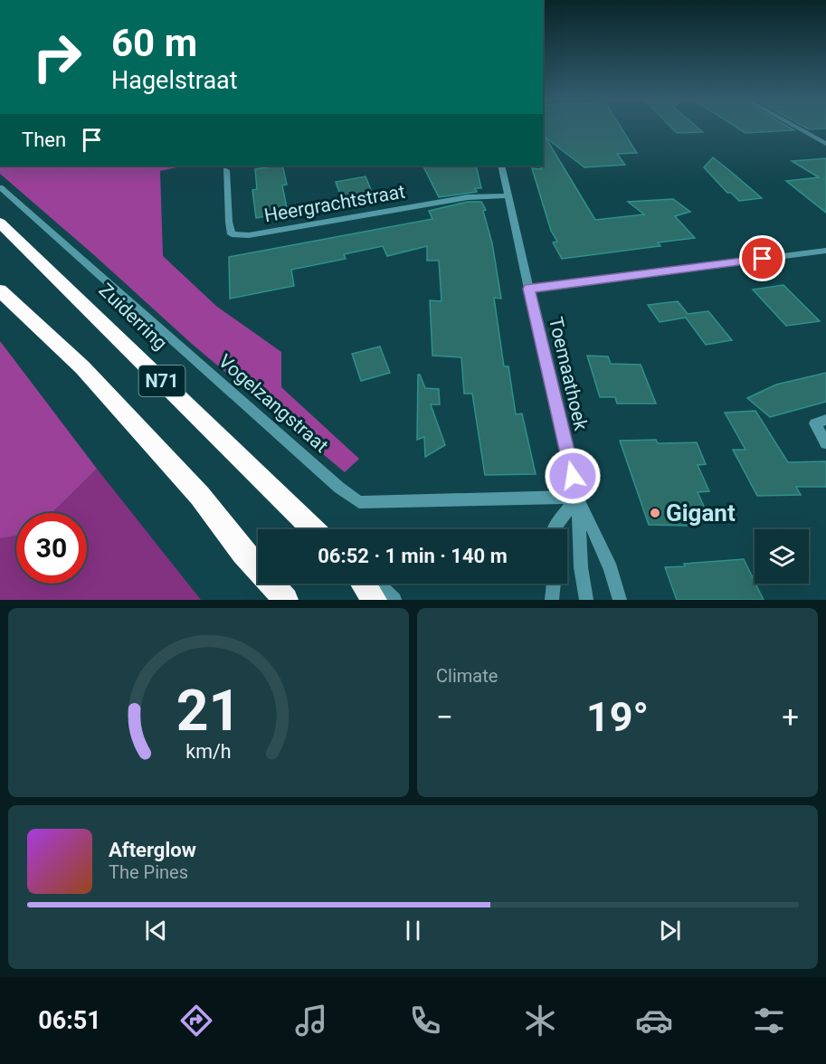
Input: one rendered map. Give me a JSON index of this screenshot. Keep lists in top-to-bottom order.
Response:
{
  "streets": {
    "highway": ["Zuiderring", "N71"],
    "street": ["Heergrachtstraat", "Toemaathoek", "Vogelzangstraat"]
  },
  "crossings": [
    ["Heergrachtstraat", "Toemaathoek"],
    ["Toemaathoek", "Vogelzangstraat"]
  ],
  "places": ["Gigant"],
  "page": {
    "turn": ["60 m", "Hagelstraat"],
    "then": "Then",
    "limit": "30",
    "trip": "06:52 · 1 min · 140 m",
    "tile": "Climate",
    "heat": ["−", "19°", "+"],
    "song": ["Afterglow", "The Pines"],
    "tabs": "06:51",
    "gauge": ["21", "km/h"]
  }
}
